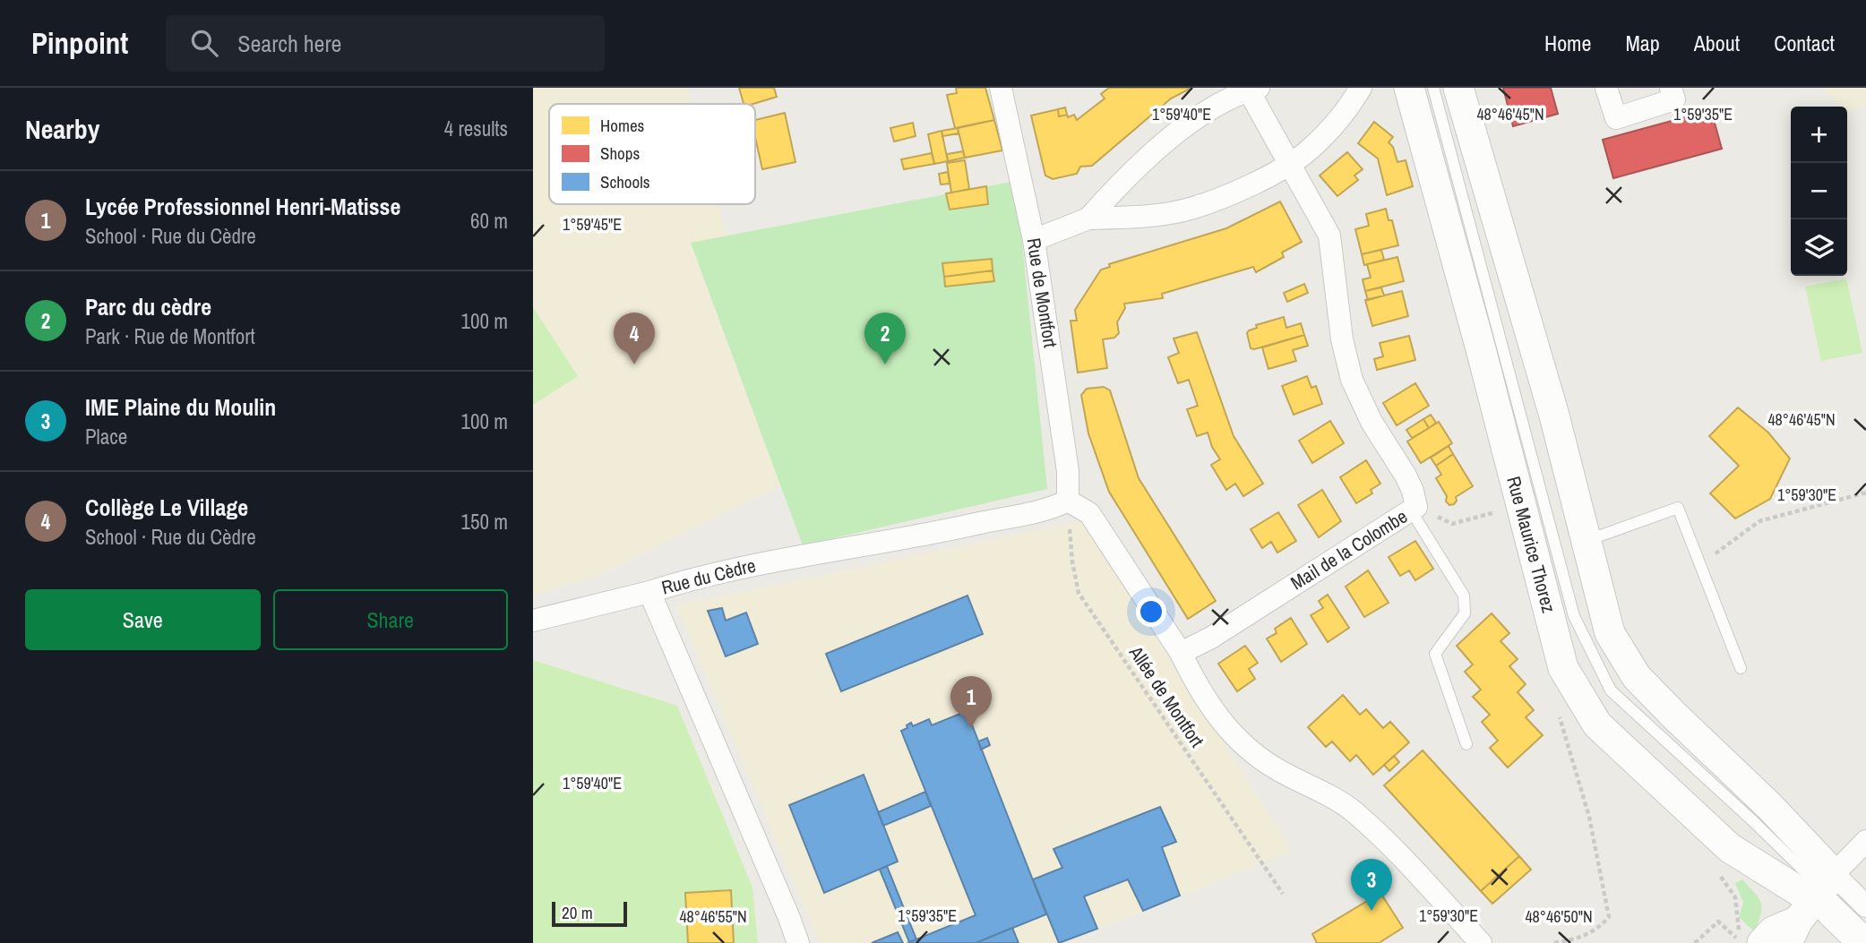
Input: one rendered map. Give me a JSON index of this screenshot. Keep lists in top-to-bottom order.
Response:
{
  "streets": {
    "main road": ["Rue Maurice Thorez"],
    "street": ["Rue de Montfort", "Mail de la Colombe", "Rue du Cèdre"],
    "path": ["Allée de Montfort"]
  },
  "crossings": [
    ["Rue de Montfort", "Rue du Cèdre"],
    ["Rue de Montfort", "Allée de Montfort"],
    ["Rue du Cèdre", "Allée de Montfort"]
  ],
  "legend": ["Homes", "Shops", "Schools"],
  "scale_bar": "20 m",
  "page": {
    "header": "Pinpoint",
    "search": "Search here",
    "nav": [
      "Home",
      "Map",
      "About",
      "Contact"
    ],
    "heading": ["Nearby", "4 results"],
    "map_buttons": ["+", "−"],
    "list": [
      {
        "mark": "1",
        "name": "Lycée Professionnel Henri-Matisse",
        "note": "School · Rue du Cèdre",
        "value": "60 m"
      },
      {
        "mark": "2",
        "name": "Parc du cèdre",
        "note": "Park · Rue de Montfort",
        "value": "100 m"
      },
      {
        "mark": "3",
        "name": "IME Plaine du Moulin",
        "note": "Place",
        "value": "100 m"
      },
      {
        "mark": "4",
        "name": "Collège Le Village",
        "note": "School · Rue du Cèdre",
        "value": "150 m"
      }
    ],
    "pins": [
      "2",
      "4",
      "1",
      "3"
    ],
    "buttons": ["Save", "Share"],
    "scale": "20 m"
  },
  "coordinates": [
    "48°46'45\"N",
    "1°59'40\"E",
    "1°59'35\"E",
    "1°59'45\"E",
    "1°59'30\"E",
    "48°46'55\"N",
    "48°46'50\"N"
  ]
}
